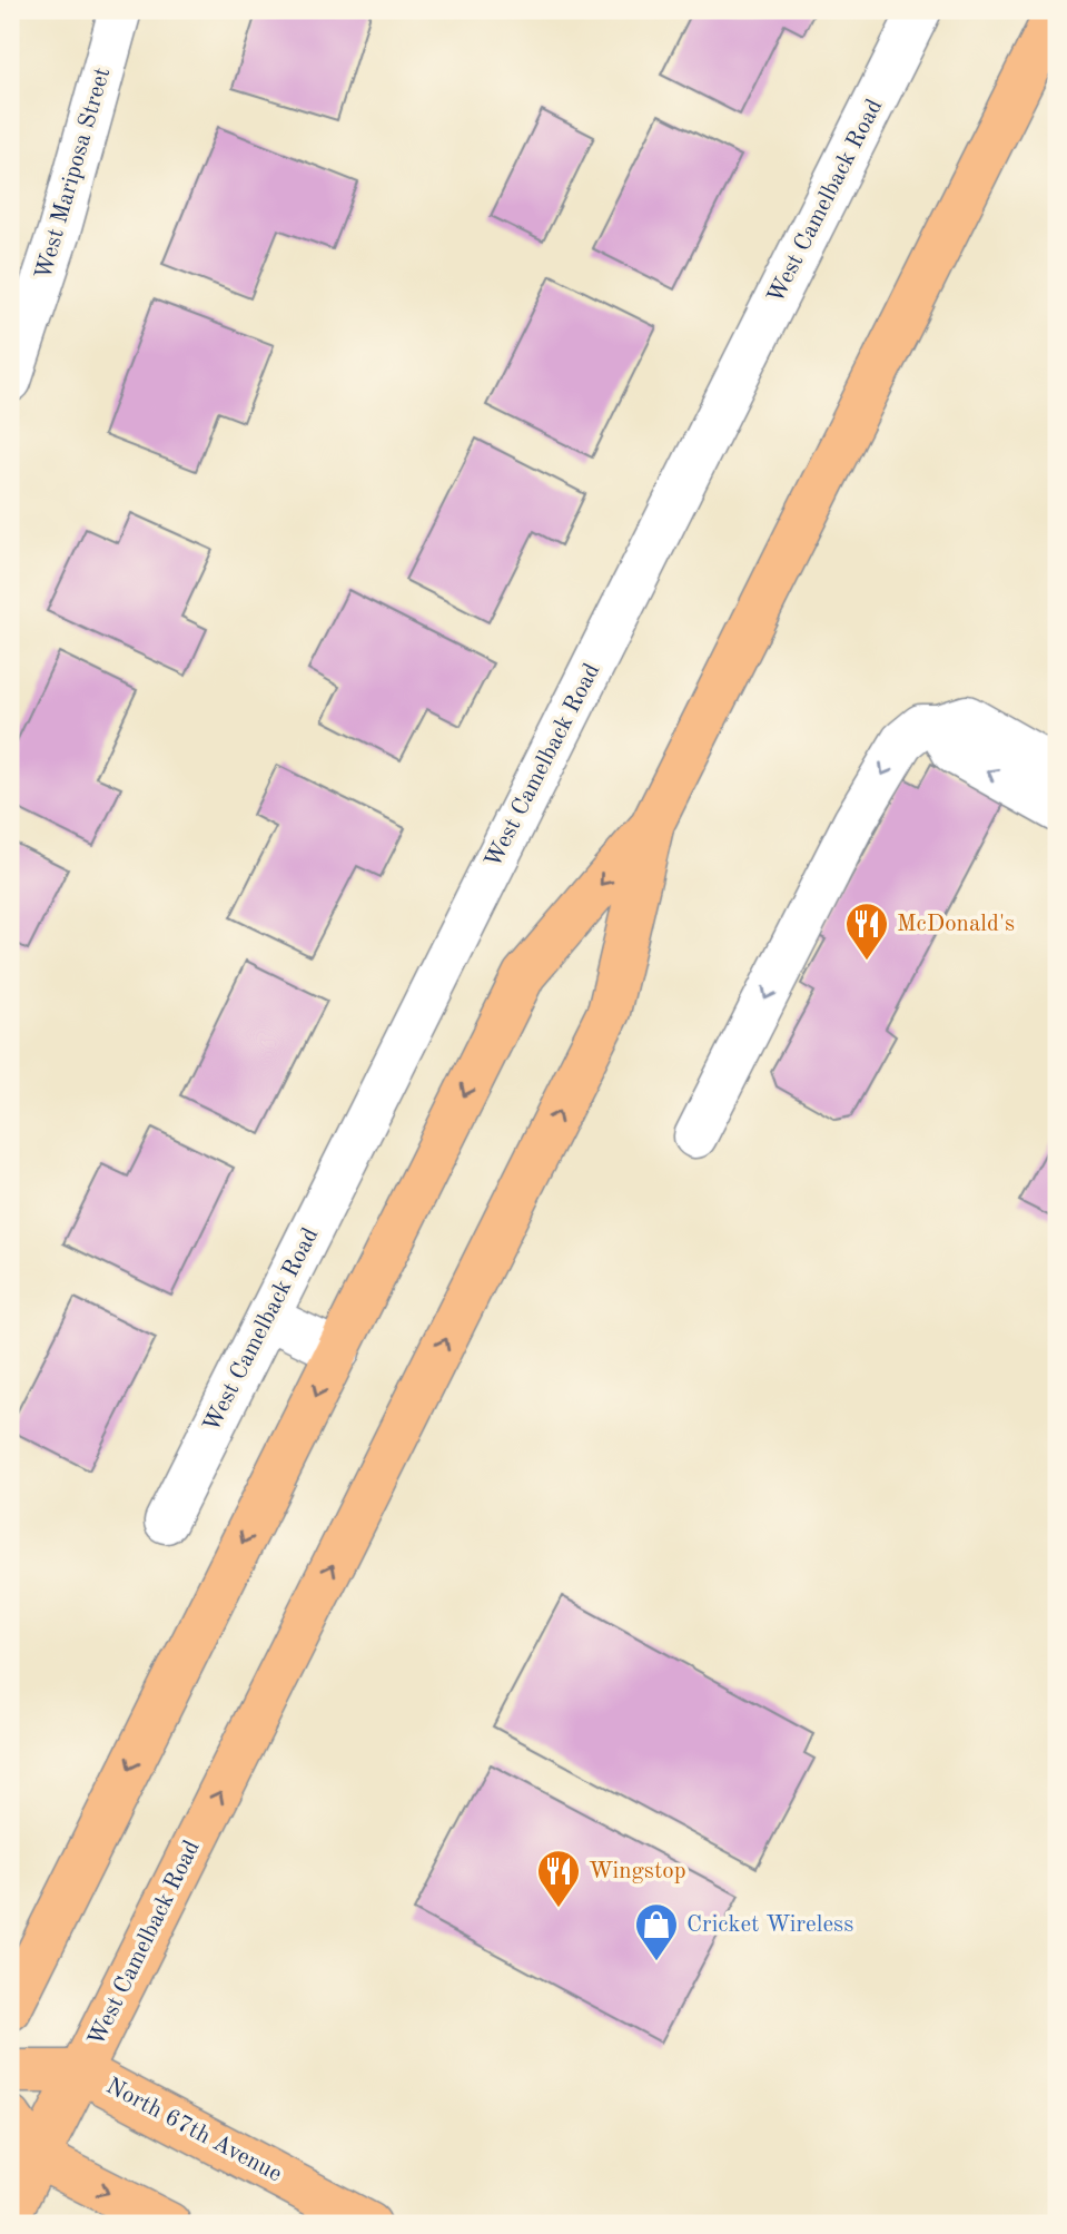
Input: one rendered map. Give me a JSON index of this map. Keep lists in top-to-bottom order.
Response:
{
  "streets": {
    "main road": ["West Camelback Road", "North 67th Avenue"],
    "street": ["West Mariposa Street"]
  },
  "crossings": [
    ["West Camelback Road", "North 67th Avenue"]
  ],
  "places": {
    "restaurant": ["McDonald's", "Wingstop"],
    "shop": ["Cricket Wireless"]
  }
}
